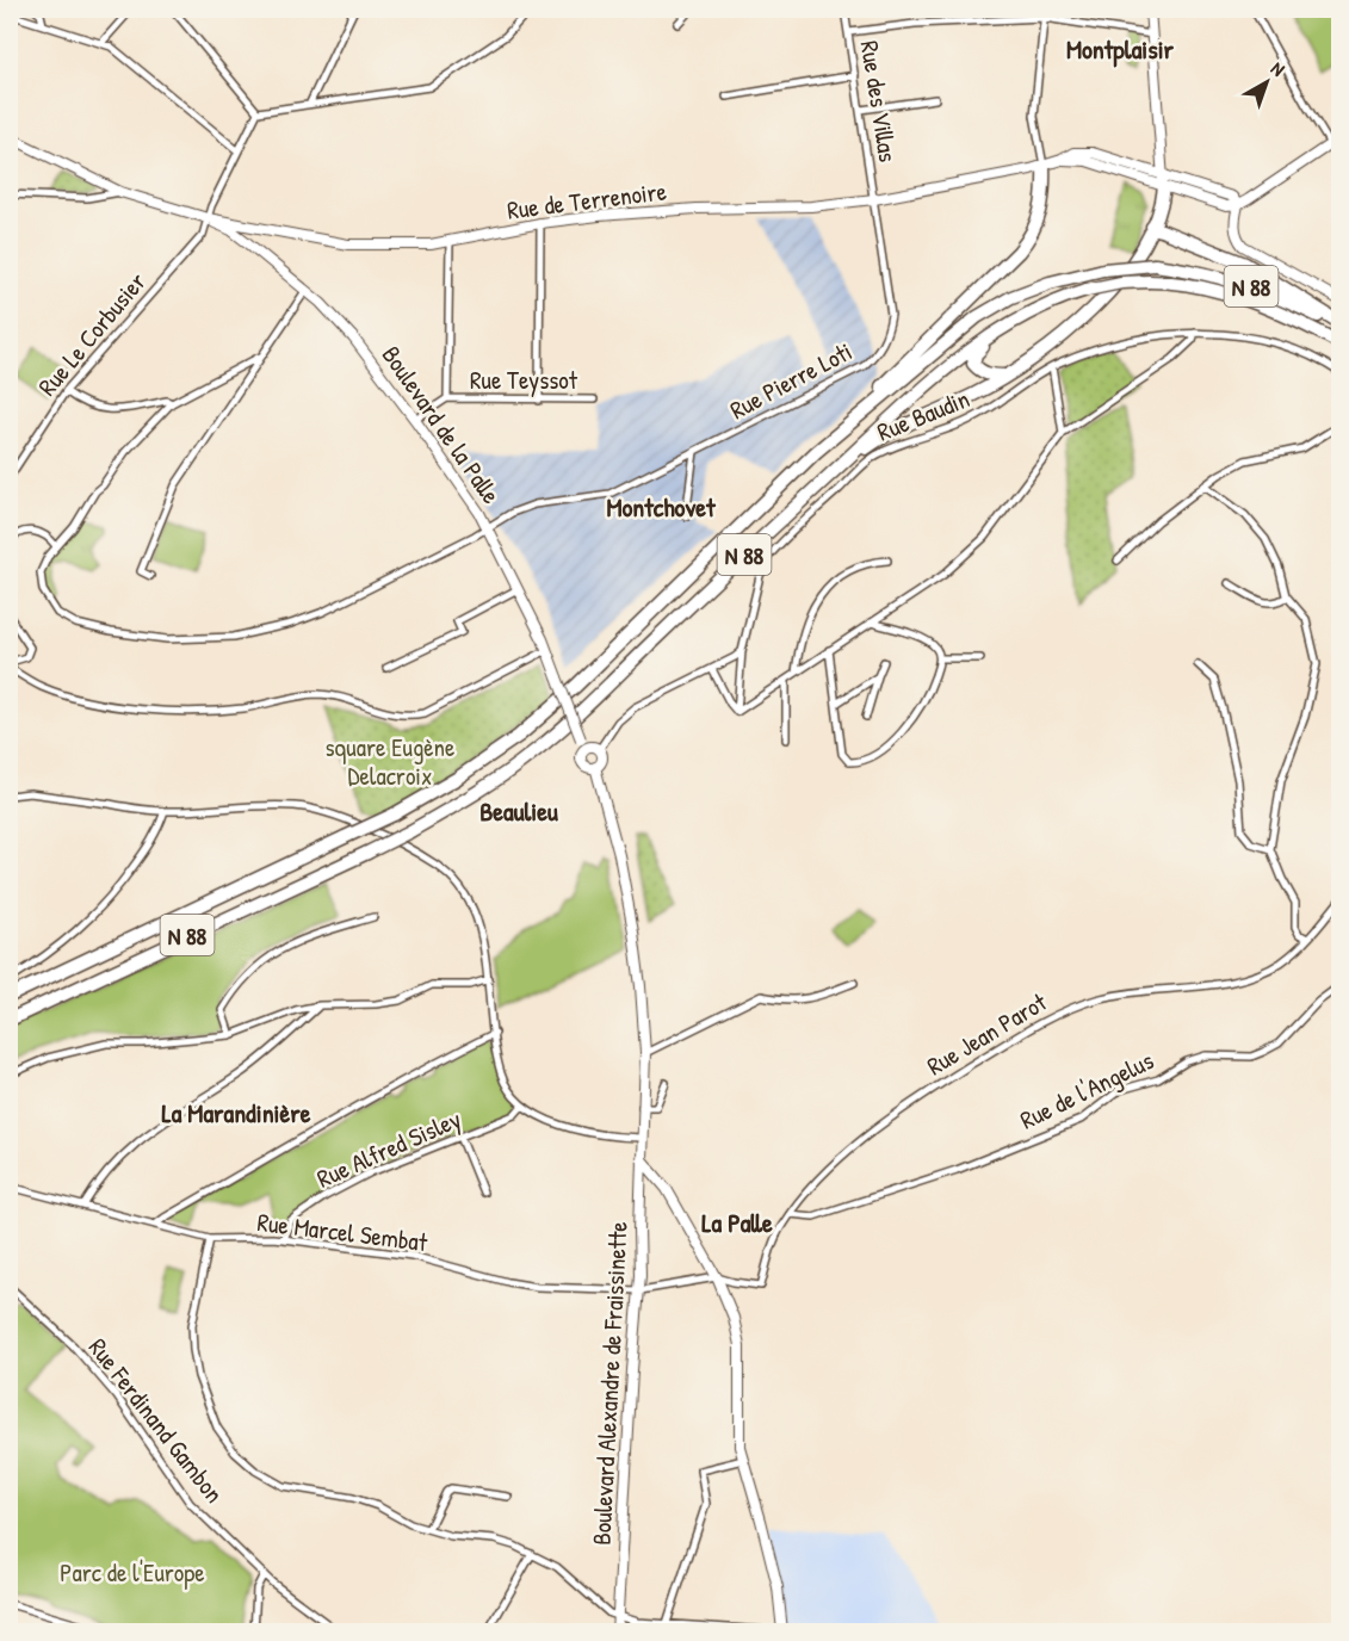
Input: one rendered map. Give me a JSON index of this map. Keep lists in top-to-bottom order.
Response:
{
  "streets": {
    "highway": ["N 88"],
    "street": [
      "Rue des Villas",
      "Rue de Terrenoire",
      "Rue Le Corbusier",
      "Rue Teyssot",
      "Rue Pierre Loti",
      "Rue Baudin",
      "Boulevard de la Palle",
      "Rue Jean Parot",
      "Rue de l'Angelus",
      "Rue Alfred Sisley",
      "Rue Marcel Sembat",
      "Boulevard Alexandre de Fraissinette",
      "Rue Ferdinand Gambon"
    ]
  },
  "crossings": [
    ["Rue des Villas", "Rue de Terrenoire"],
    ["Rue des Villas", "Rue Pierre Loti"],
    ["Rue de Terrenoire", "Rue Le Corbusier"],
    ["Rue de Terrenoire", "Rue Pierre Loti"],
    ["Rue de Terrenoire", "Boulevard de la Palle"],
    ["Rue Le Corbusier", "Boulevard de la Palle"],
    ["Rue Teyssot", "Boulevard de la Palle"],
    ["Rue Pierre Loti", "Boulevard de la Palle"],
    ["Boulevard de la Palle", "Boulevard Alexandre de Fraissinette"],
    ["Rue Jean Parot", "Rue de l'Angelus"],
    ["Rue Jean Parot", "Rue Marcel Sembat"],
    ["Rue Alfred Sisley", "Rue Marcel Sembat"],
    ["Rue Marcel Sembat", "Boulevard Alexandre de Fraissinette"]
  ],
  "districts": [
    "Montplaisir",
    "Montchovet",
    "Beaulieu",
    "La Marandinière",
    "La Palle"
  ],
  "parks": ["square Eugène Delacroix", "Parc de l'Europe"],
  "north": "top right"
}
